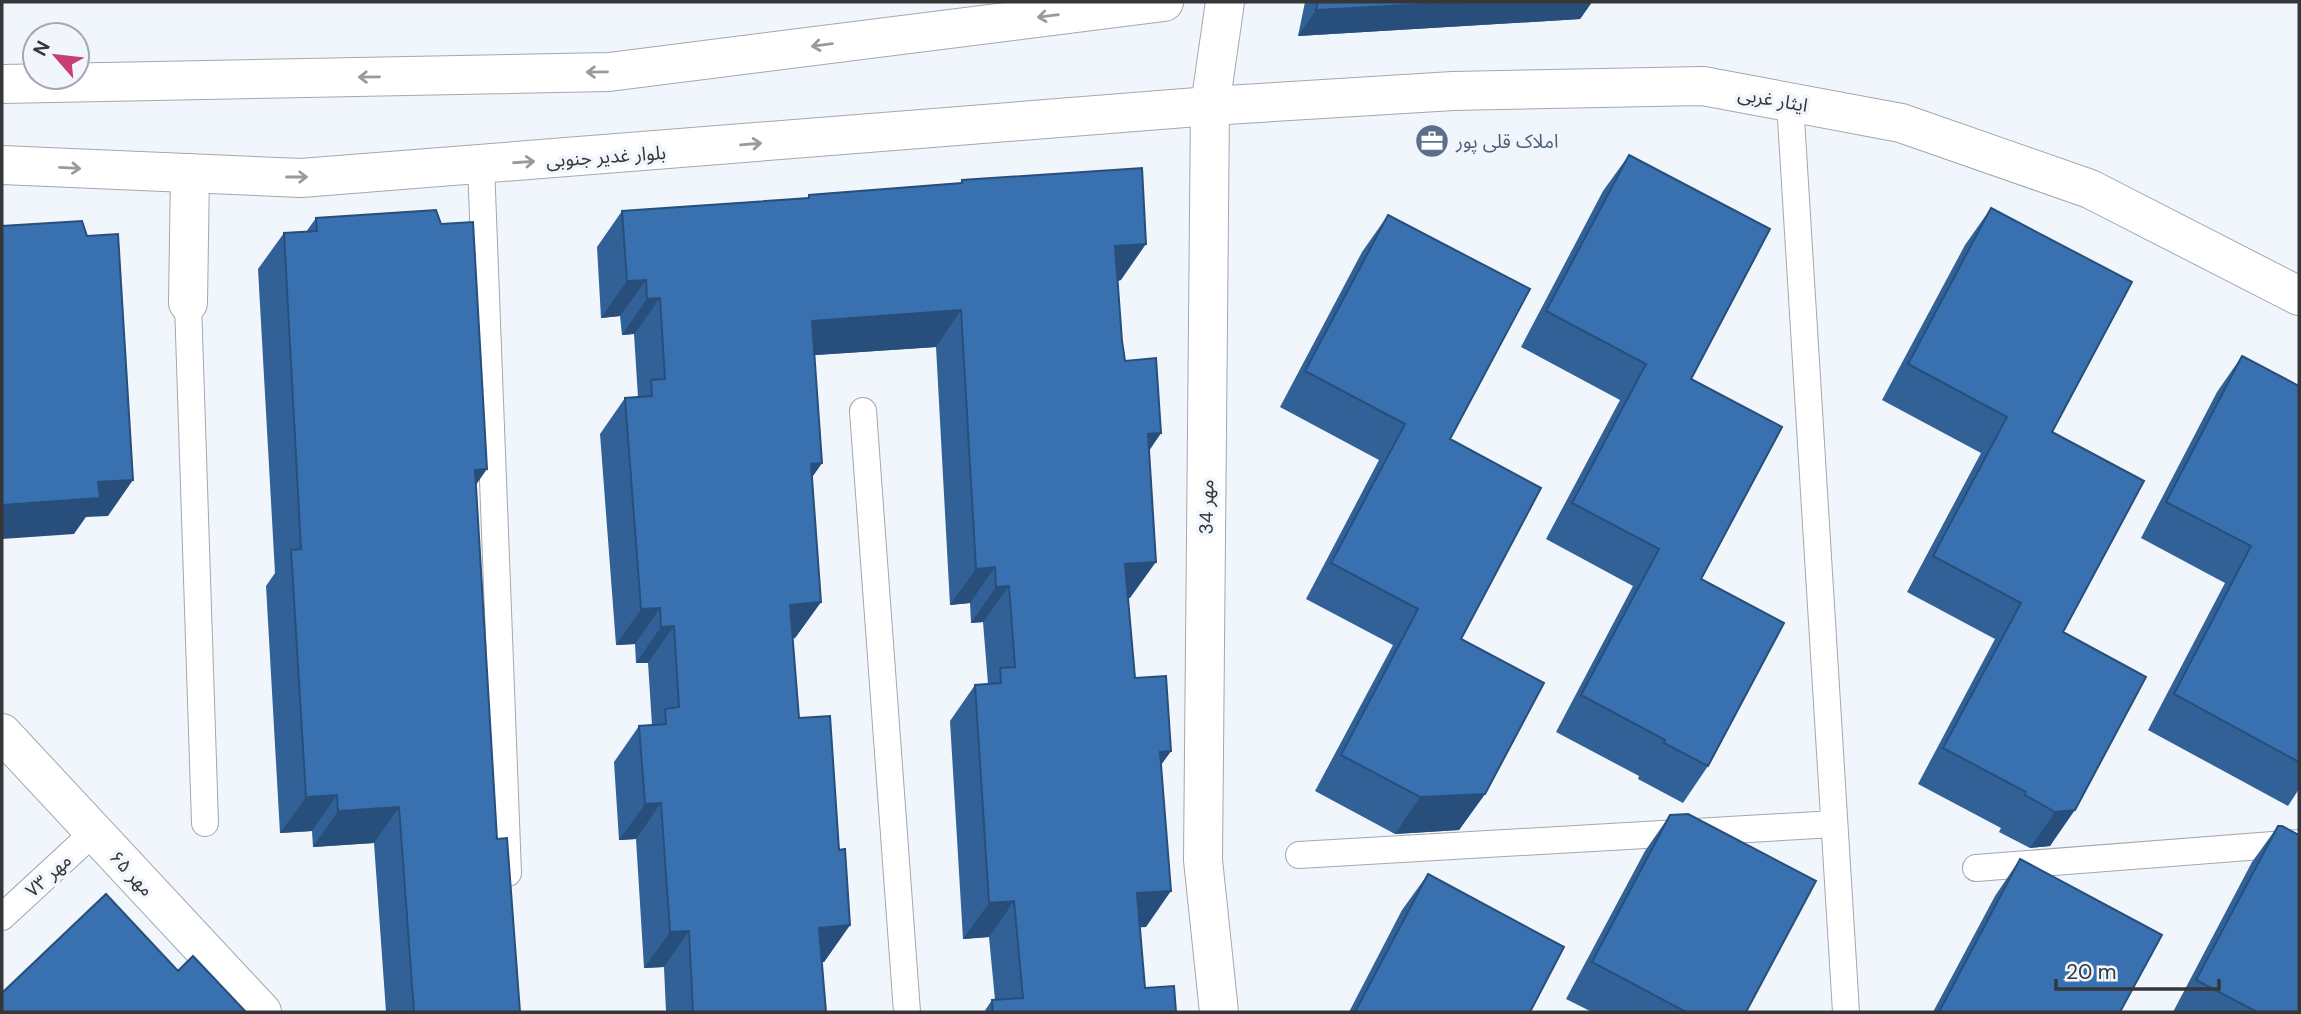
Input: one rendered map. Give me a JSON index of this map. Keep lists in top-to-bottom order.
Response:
{
  "streets": {
    "street": [
      "ایثار غربی",
      "بلوار غدیر جنوبی",
      "مهر 34",
      "مهر ۶۵"
    ],
    "lane": ["مهر ۷۳"]
  },
  "crossings": [
    ["ایثار غربی", "بلوار غدیر جنوبی"],
    ["ایثار غربی", "مهر 34"],
    ["بلوار غدیر جنوبی", "مهر 34"],
    ["مهر ۶۵", "مهر ۷۳"]
  ],
  "places": {
    "office": ["املاک قلی پور"]
  },
  "scale_bar": "20 m",
  "north": "top left"
}
